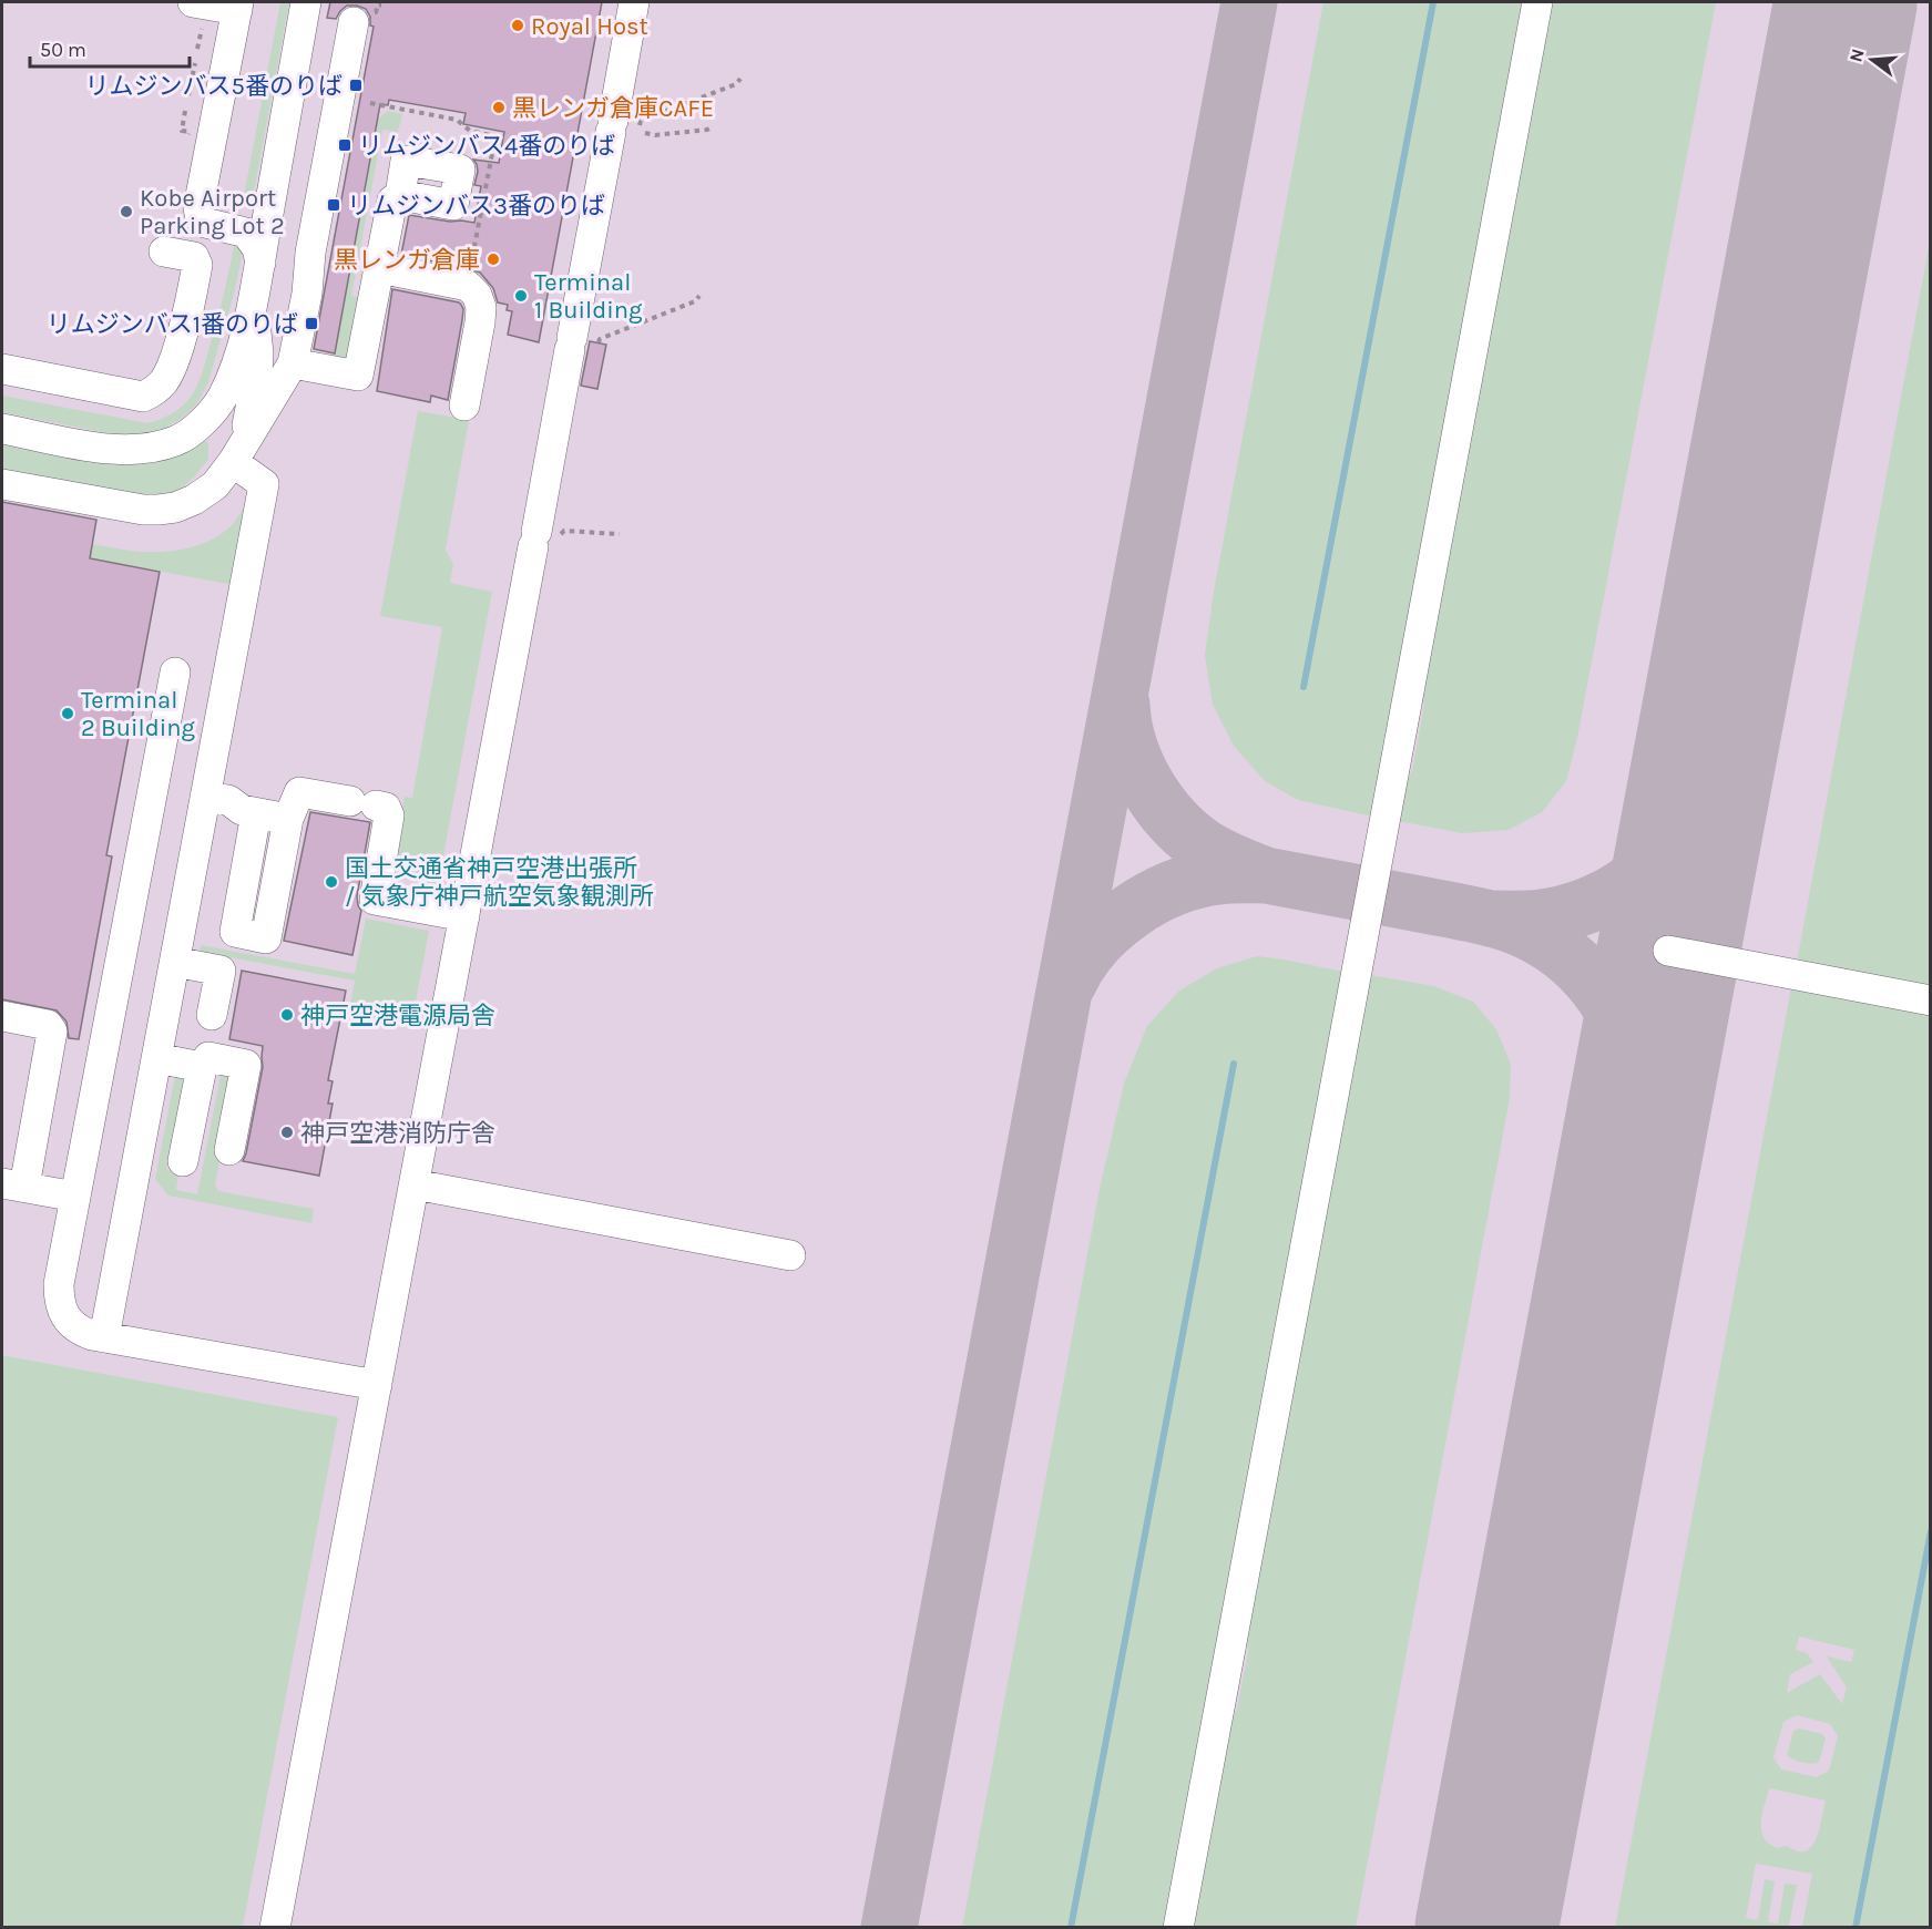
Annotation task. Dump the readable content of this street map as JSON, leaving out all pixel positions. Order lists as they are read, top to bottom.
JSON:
{
  "places": {
    "other": [
      "Royal Host",
      "黒レンガ倉庫CAFE",
      "Kobe Airport Parking Lot 2",
      "黒レンガ倉庫",
      "Terminal 1 Building",
      "Terminal 2 Building",
      "国土交通省神戸空港出張所 / 気象庁神戸航空気象観測所",
      "神戸空港電源局舎",
      "神戸空港消防庁舎"
    ],
    "transit": [
      "リムジンバス5番のりば",
      "リムジンバス4番のりば",
      "リムジンバス3番のりば",
      "リムジンバス1番のりば"
    ]
  },
  "scale_bar": "50 m",
  "north": "left"
}
